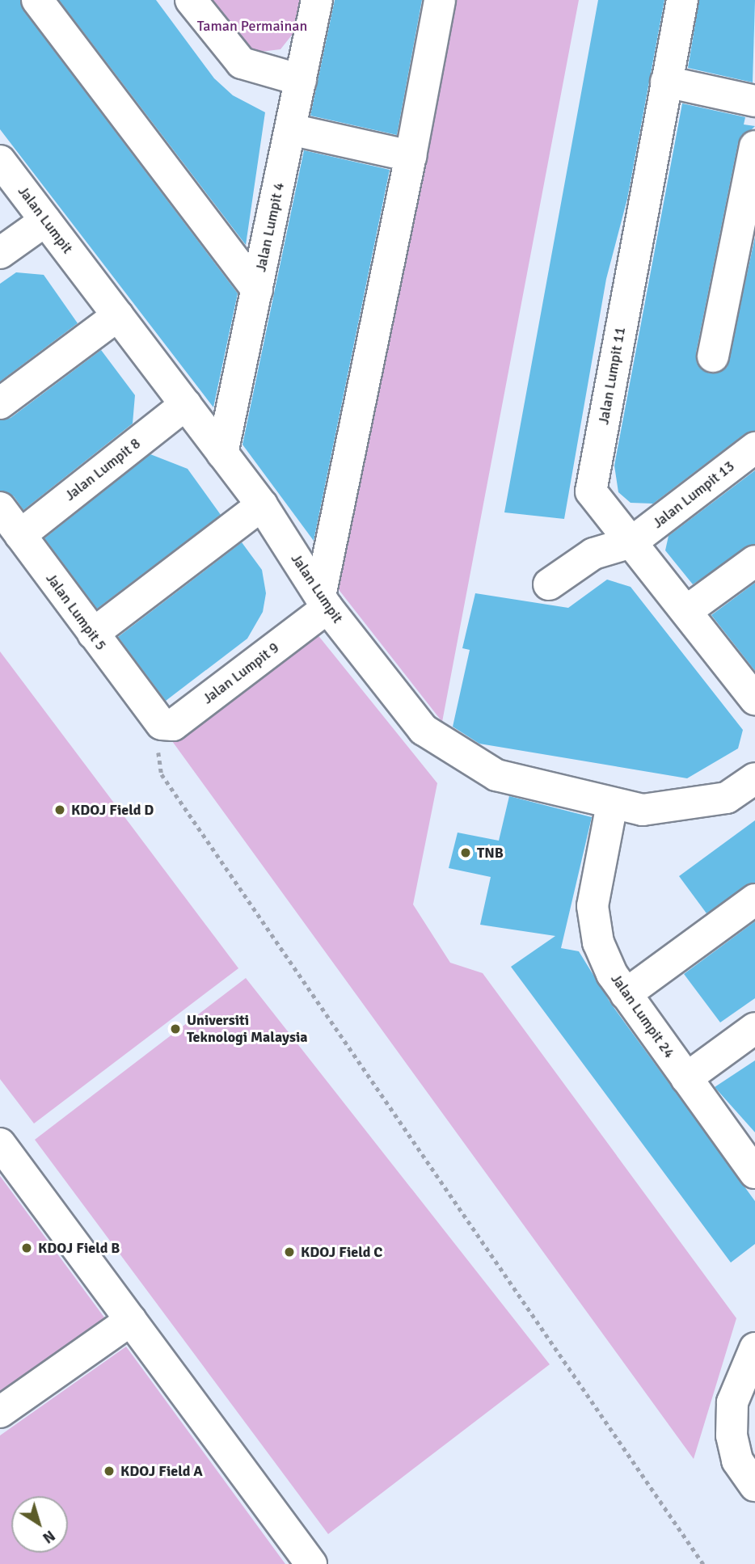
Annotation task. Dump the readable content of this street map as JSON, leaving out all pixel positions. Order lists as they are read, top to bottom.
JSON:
{
  "streets": {
    "street": [
      "Jalan Lumpit",
      "Jalan Lumpit 4",
      "Jalan Lumpit 11",
      "Jalan Lumpit 8",
      "Jalan Lumpit 13",
      "Jalan Lumpit 5",
      "Jalan Lumpit 9",
      "Jalan Lumpit 24"
    ]
  },
  "crossings": [
    ["Jalan Lumpit", "Jalan Lumpit 4"],
    ["Jalan Lumpit", "Jalan Lumpit 8"],
    ["Jalan Lumpit", "Jalan Lumpit 9"],
    ["Jalan Lumpit", "Jalan Lumpit 24"],
    ["Jalan Lumpit 11", "Jalan Lumpit 13"],
    ["Jalan Lumpit 8", "Jalan Lumpit 5"],
    ["Jalan Lumpit 5", "Jalan Lumpit 9"]
  ],
  "parks": ["Taman Permainan"],
  "places": [
    "KDOJ Field D",
    "TNB",
    "Universiti Teknologi Malaysia",
    "KDOJ Field B",
    "KDOJ Field C",
    "KDOJ Field A"
  ],
  "north": "bottom right"
}
